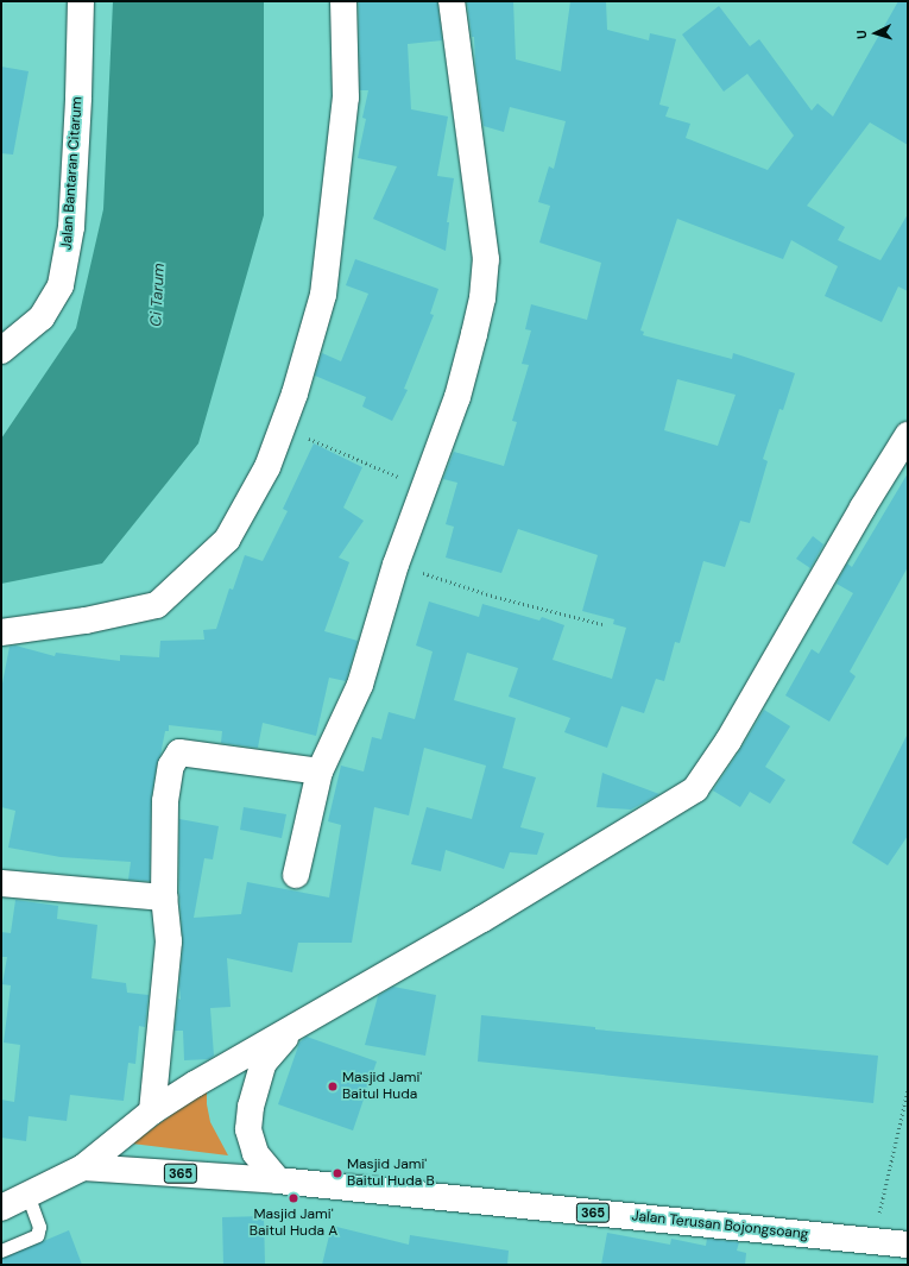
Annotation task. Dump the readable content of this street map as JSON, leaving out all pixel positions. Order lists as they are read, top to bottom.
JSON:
{
  "streets": {
    "street": ["Jalan Bantaran Citarum", "365", "Jalan Terusan Bojongsoang"]
  },
  "water": ["Ci Tarum"],
  "places": ["Masjid Jami' Baitul Huda", "Masjid Jami' Baitul Huda B", "Masjid Jami' Baitul Huda A"],
  "north": "left"
}
